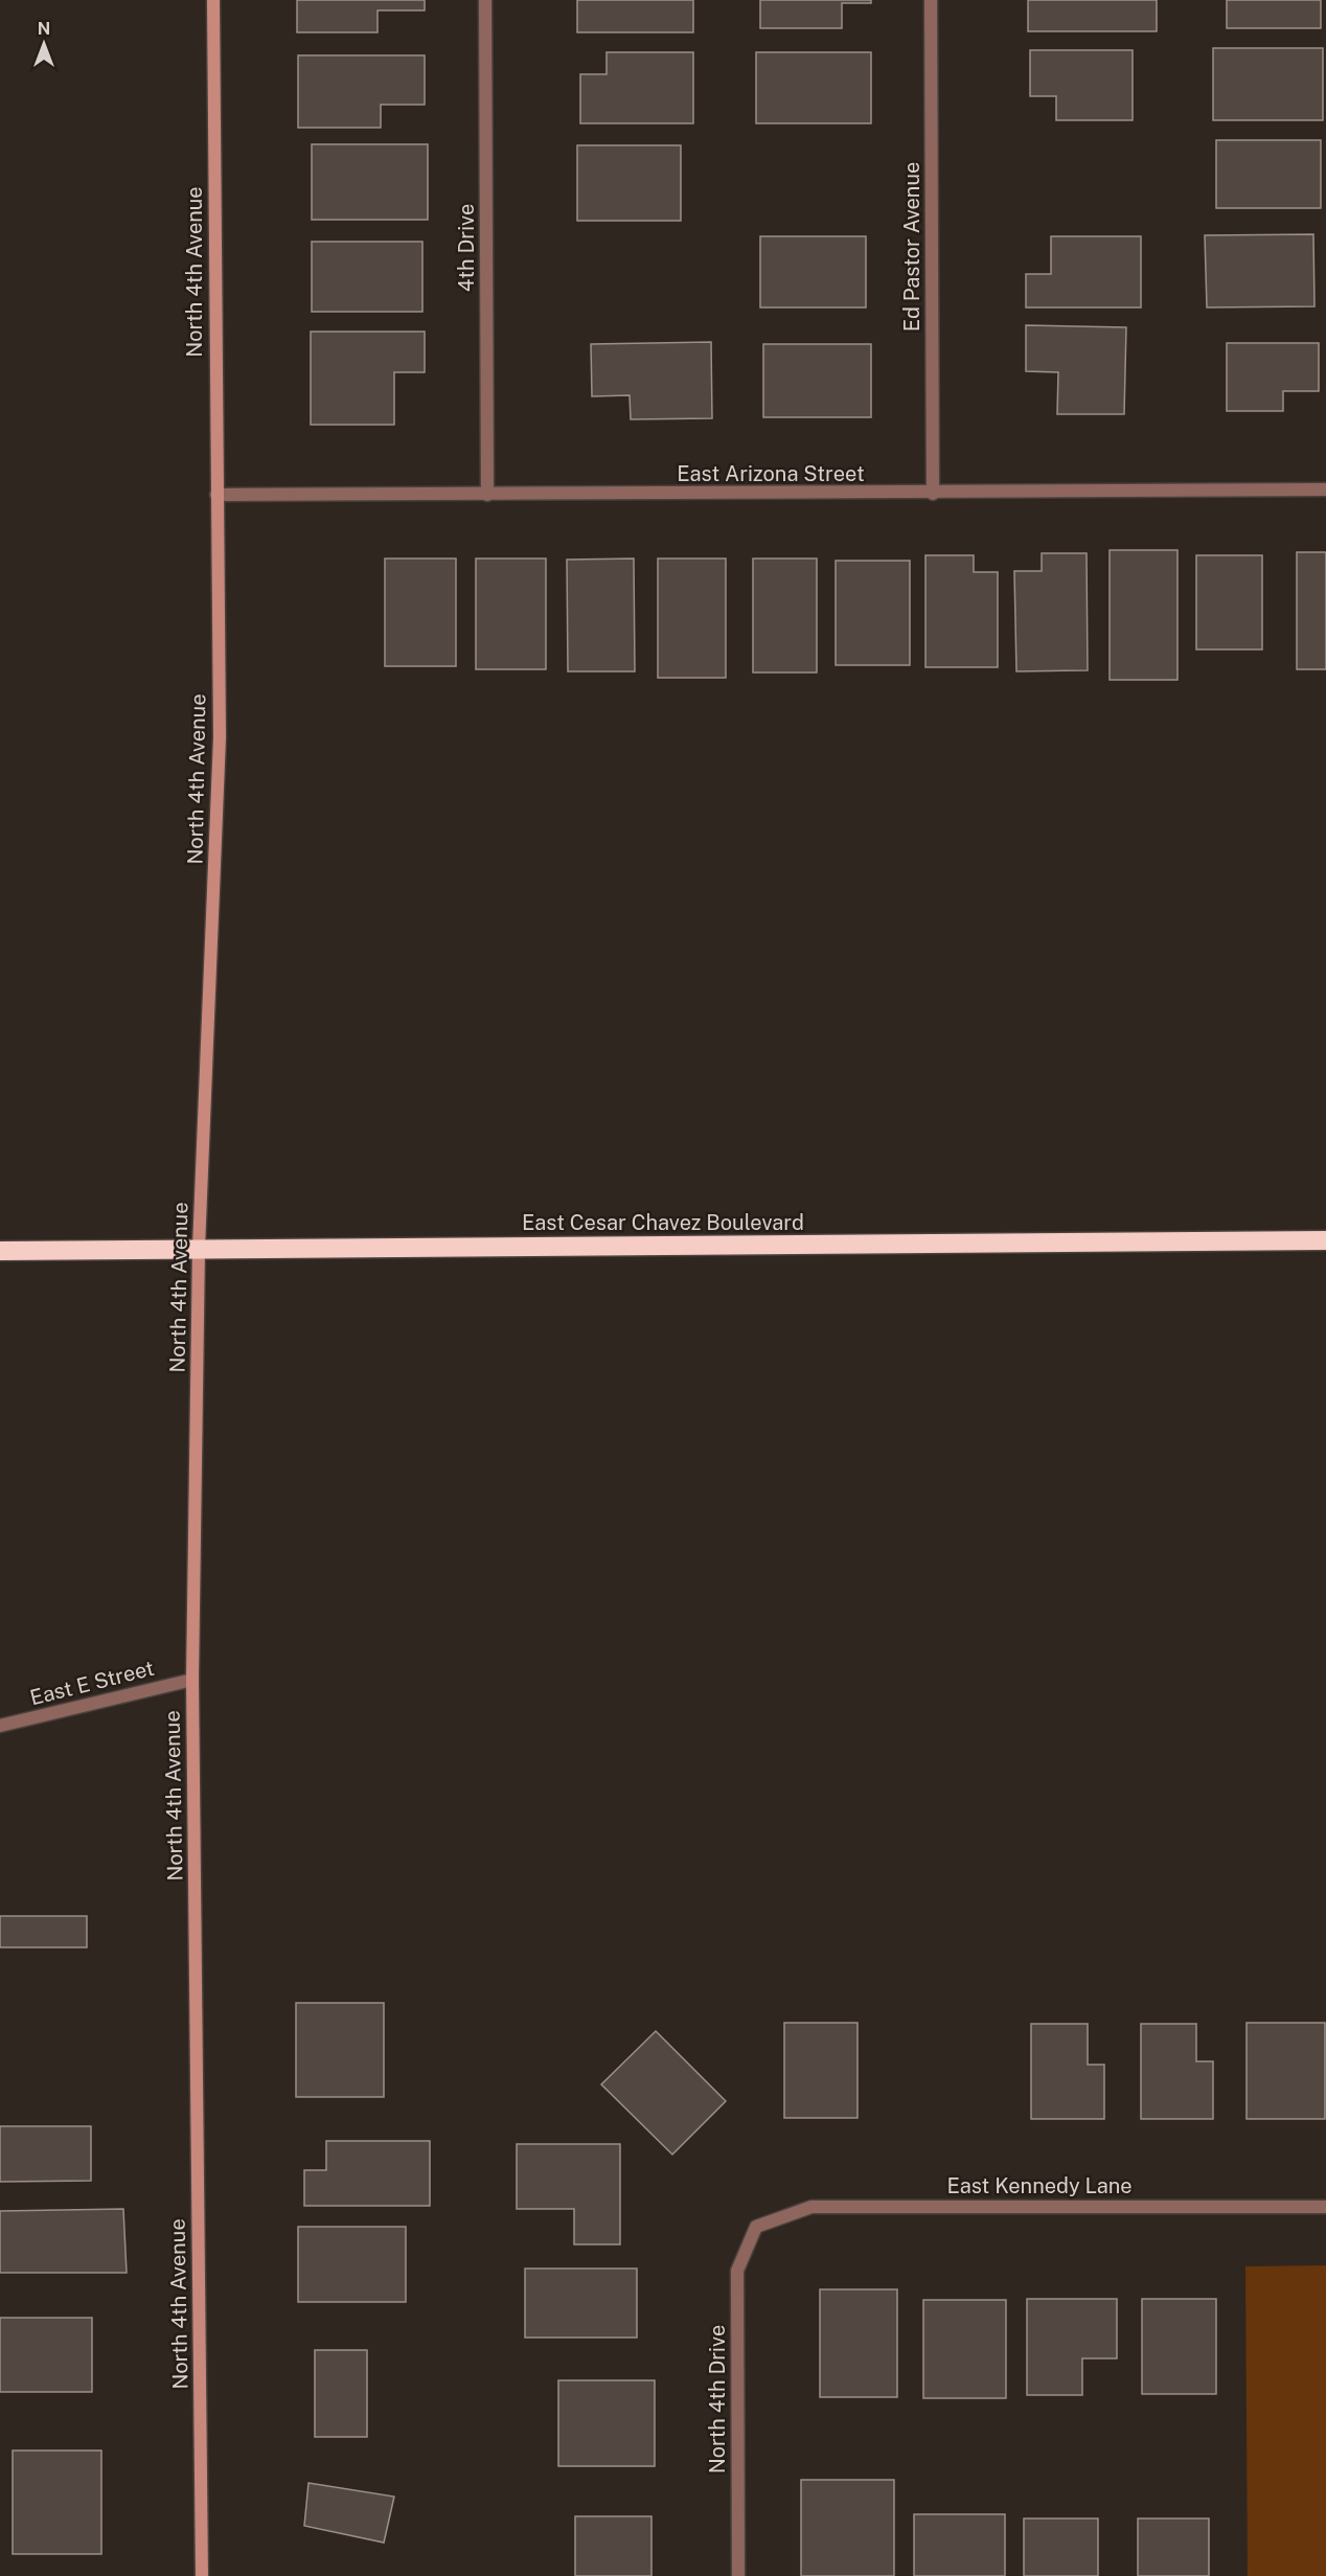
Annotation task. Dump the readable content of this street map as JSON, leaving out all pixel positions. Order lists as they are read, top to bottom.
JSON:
{
  "streets": {
    "highway": ["East Cesar Chavez Boulevard"],
    "street": [
      "Ed Pastor Avenue",
      "4th Drive",
      "North 4th Avenue",
      "East Arizona Street",
      "East E Street",
      "East Kennedy Lane",
      "North 4th Drive"
    ]
  },
  "crossings": [
    ["Ed Pastor Avenue", "East Arizona Street"],
    ["4th Drive", "East Arizona Street"],
    ["North 4th Avenue", "East Arizona Street"],
    ["North 4th Avenue", "East Cesar Chavez Boulevard"],
    ["North 4th Avenue", "East E Street"],
    ["East Kennedy Lane", "North 4th Drive"]
  ],
  "north": "top"
}
